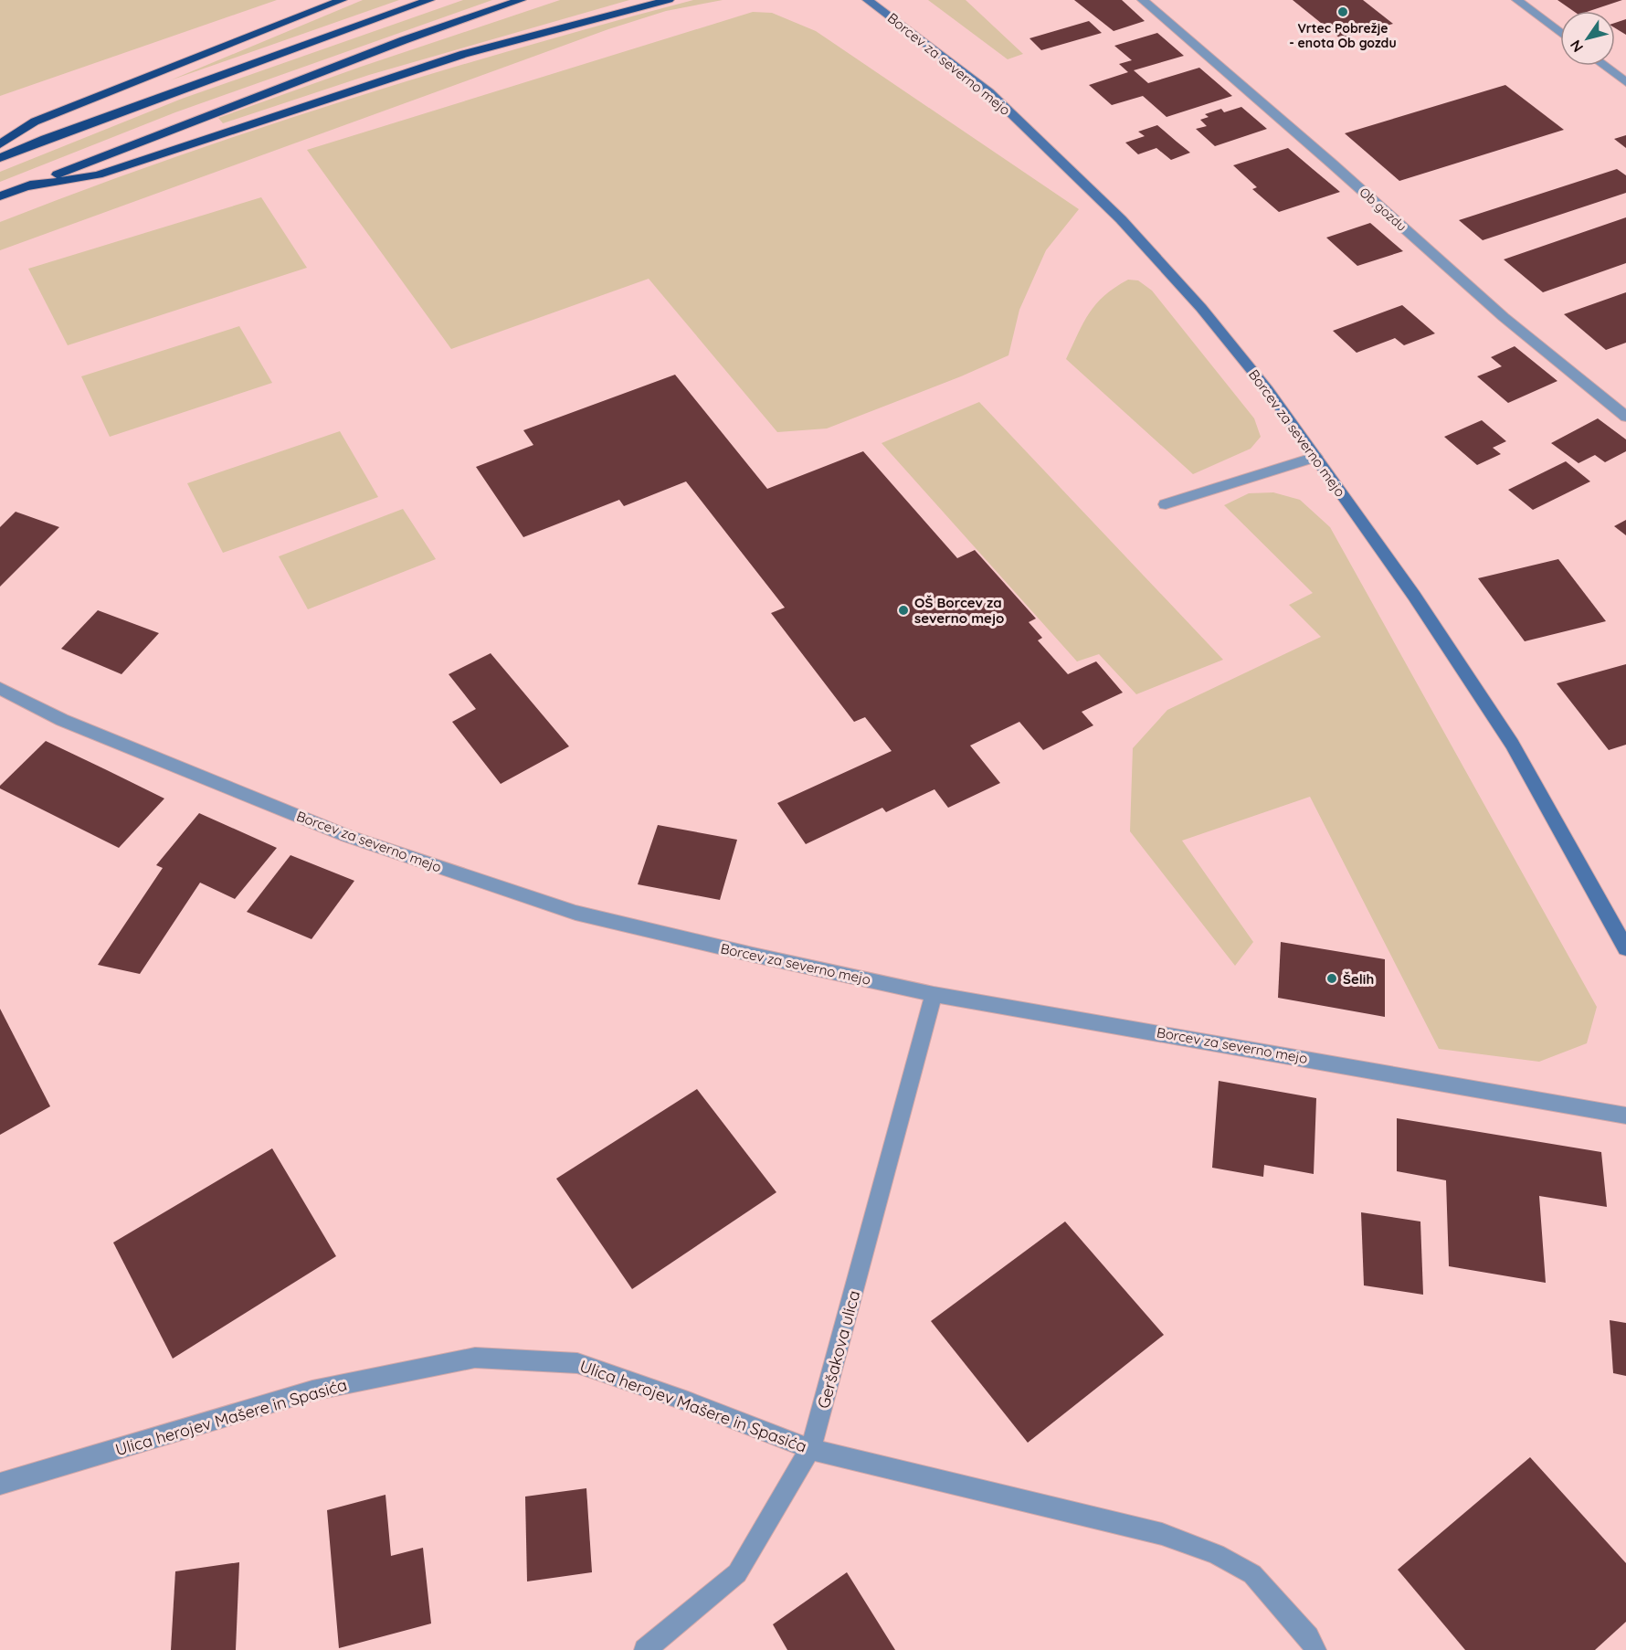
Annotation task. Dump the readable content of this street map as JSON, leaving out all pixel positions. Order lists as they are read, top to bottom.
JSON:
{
  "streets": {
    "street": [
      "Borcev za severno mejo",
      "Ob gozdu",
      "Geršakova ulica",
      "Ulica herojev Mašere in Spasića"
    ]
  },
  "crossings": [
    ["Borcev za severno mejo", "Geršakova ulica"],
    ["Geršakova ulica", "Ulica herojev Mašere in Spasića"]
  ],
  "places": ["Vrtec Pobrežje - enota Ob gozdu", "OŠ Borcev za severno mejo", "Šelih"],
  "north": "bottom left"
}
